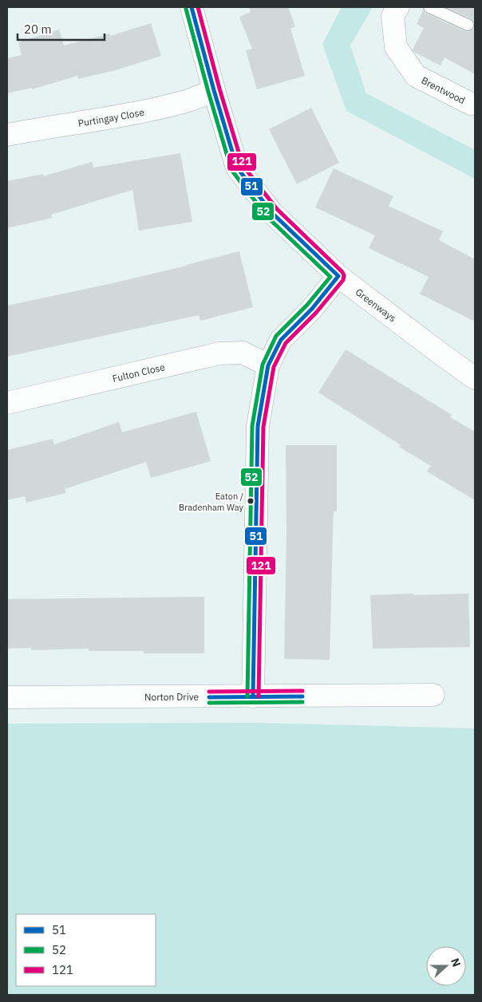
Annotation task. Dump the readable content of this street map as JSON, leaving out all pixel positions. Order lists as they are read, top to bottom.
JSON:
{
  "streets": {
    "street": [
      "Brentwood",
      "Purtingay Close",
      "Greenways",
      "Fulton Close",
      "Norton Drive"
    ]
  },
  "crossings": [
    ["Purtingay Close", "Greenways"]
  ],
  "places": ["Eaton / Bradenham Way"],
  "lines": ["transit line 51", "transit line 121", "transit line 52"],
  "legend": ["51", "52", "121"],
  "scale_bar": "20 m",
  "north": "right"
}
